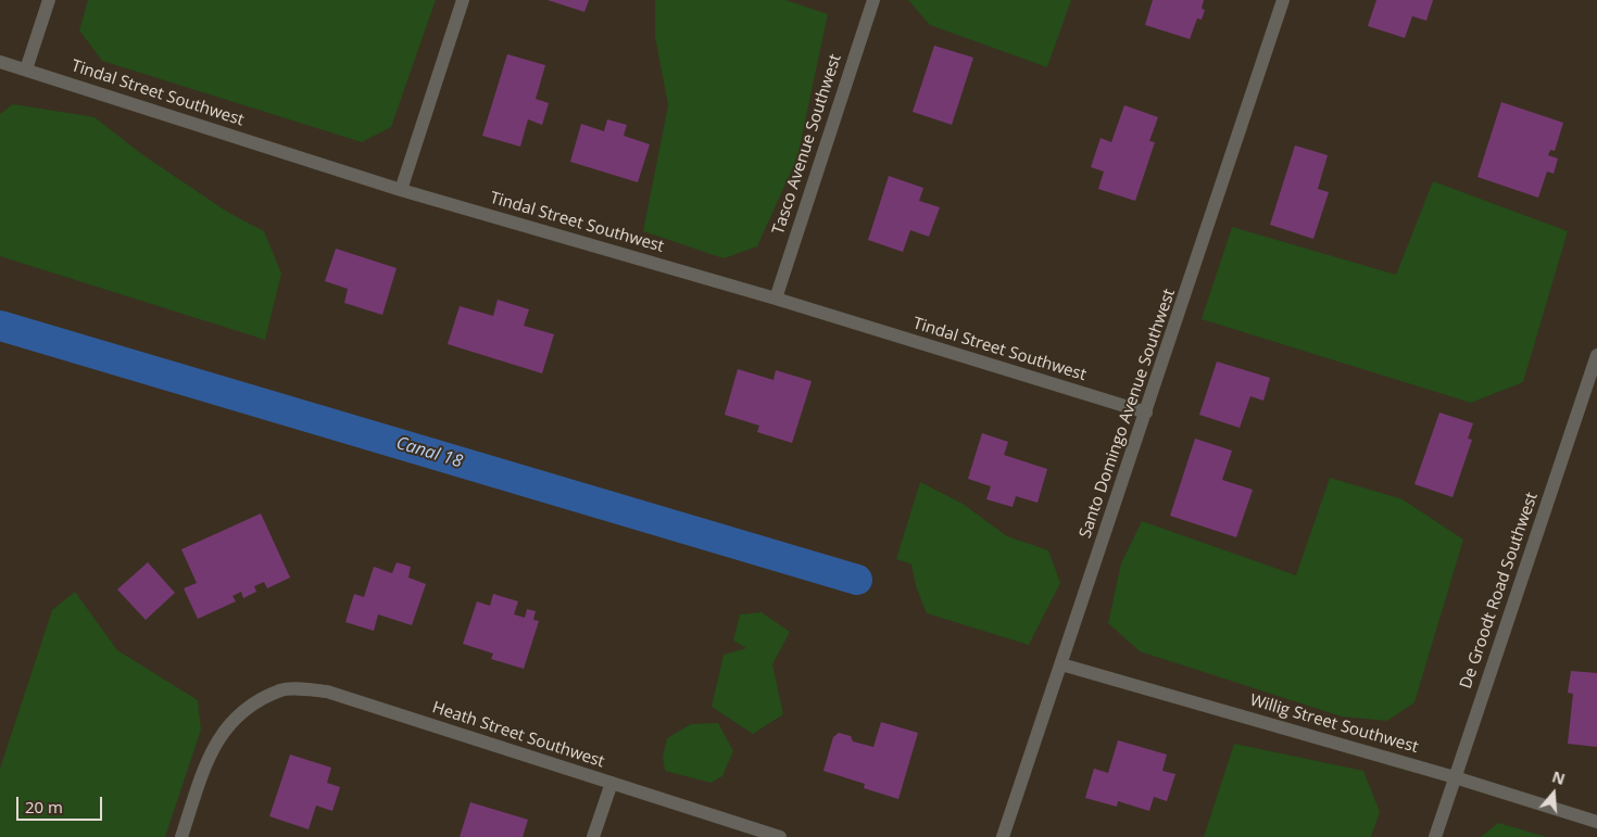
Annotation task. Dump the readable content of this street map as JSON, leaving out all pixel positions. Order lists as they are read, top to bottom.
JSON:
{
  "streets": {
    "street": [
      "Tindal Street Southwest",
      "Tasco Avenue Southwest",
      "Santo Domingo Avenue Southwest",
      "De Groodt Road Southwest",
      "Willig Street Southwest",
      "Heath Street Southwest"
    ]
  },
  "crossings": [
    ["Tindal Street Southwest", "Tasco Avenue Southwest"],
    ["Tindal Street Southwest", "Santo Domingo Avenue Southwest"],
    ["Santo Domingo Avenue Southwest", "Willig Street Southwest"],
    ["De Groodt Road Southwest", "Willig Street Southwest"]
  ],
  "water": ["Canal 18"],
  "scale_bar": "20 m",
  "north": "top"
}
